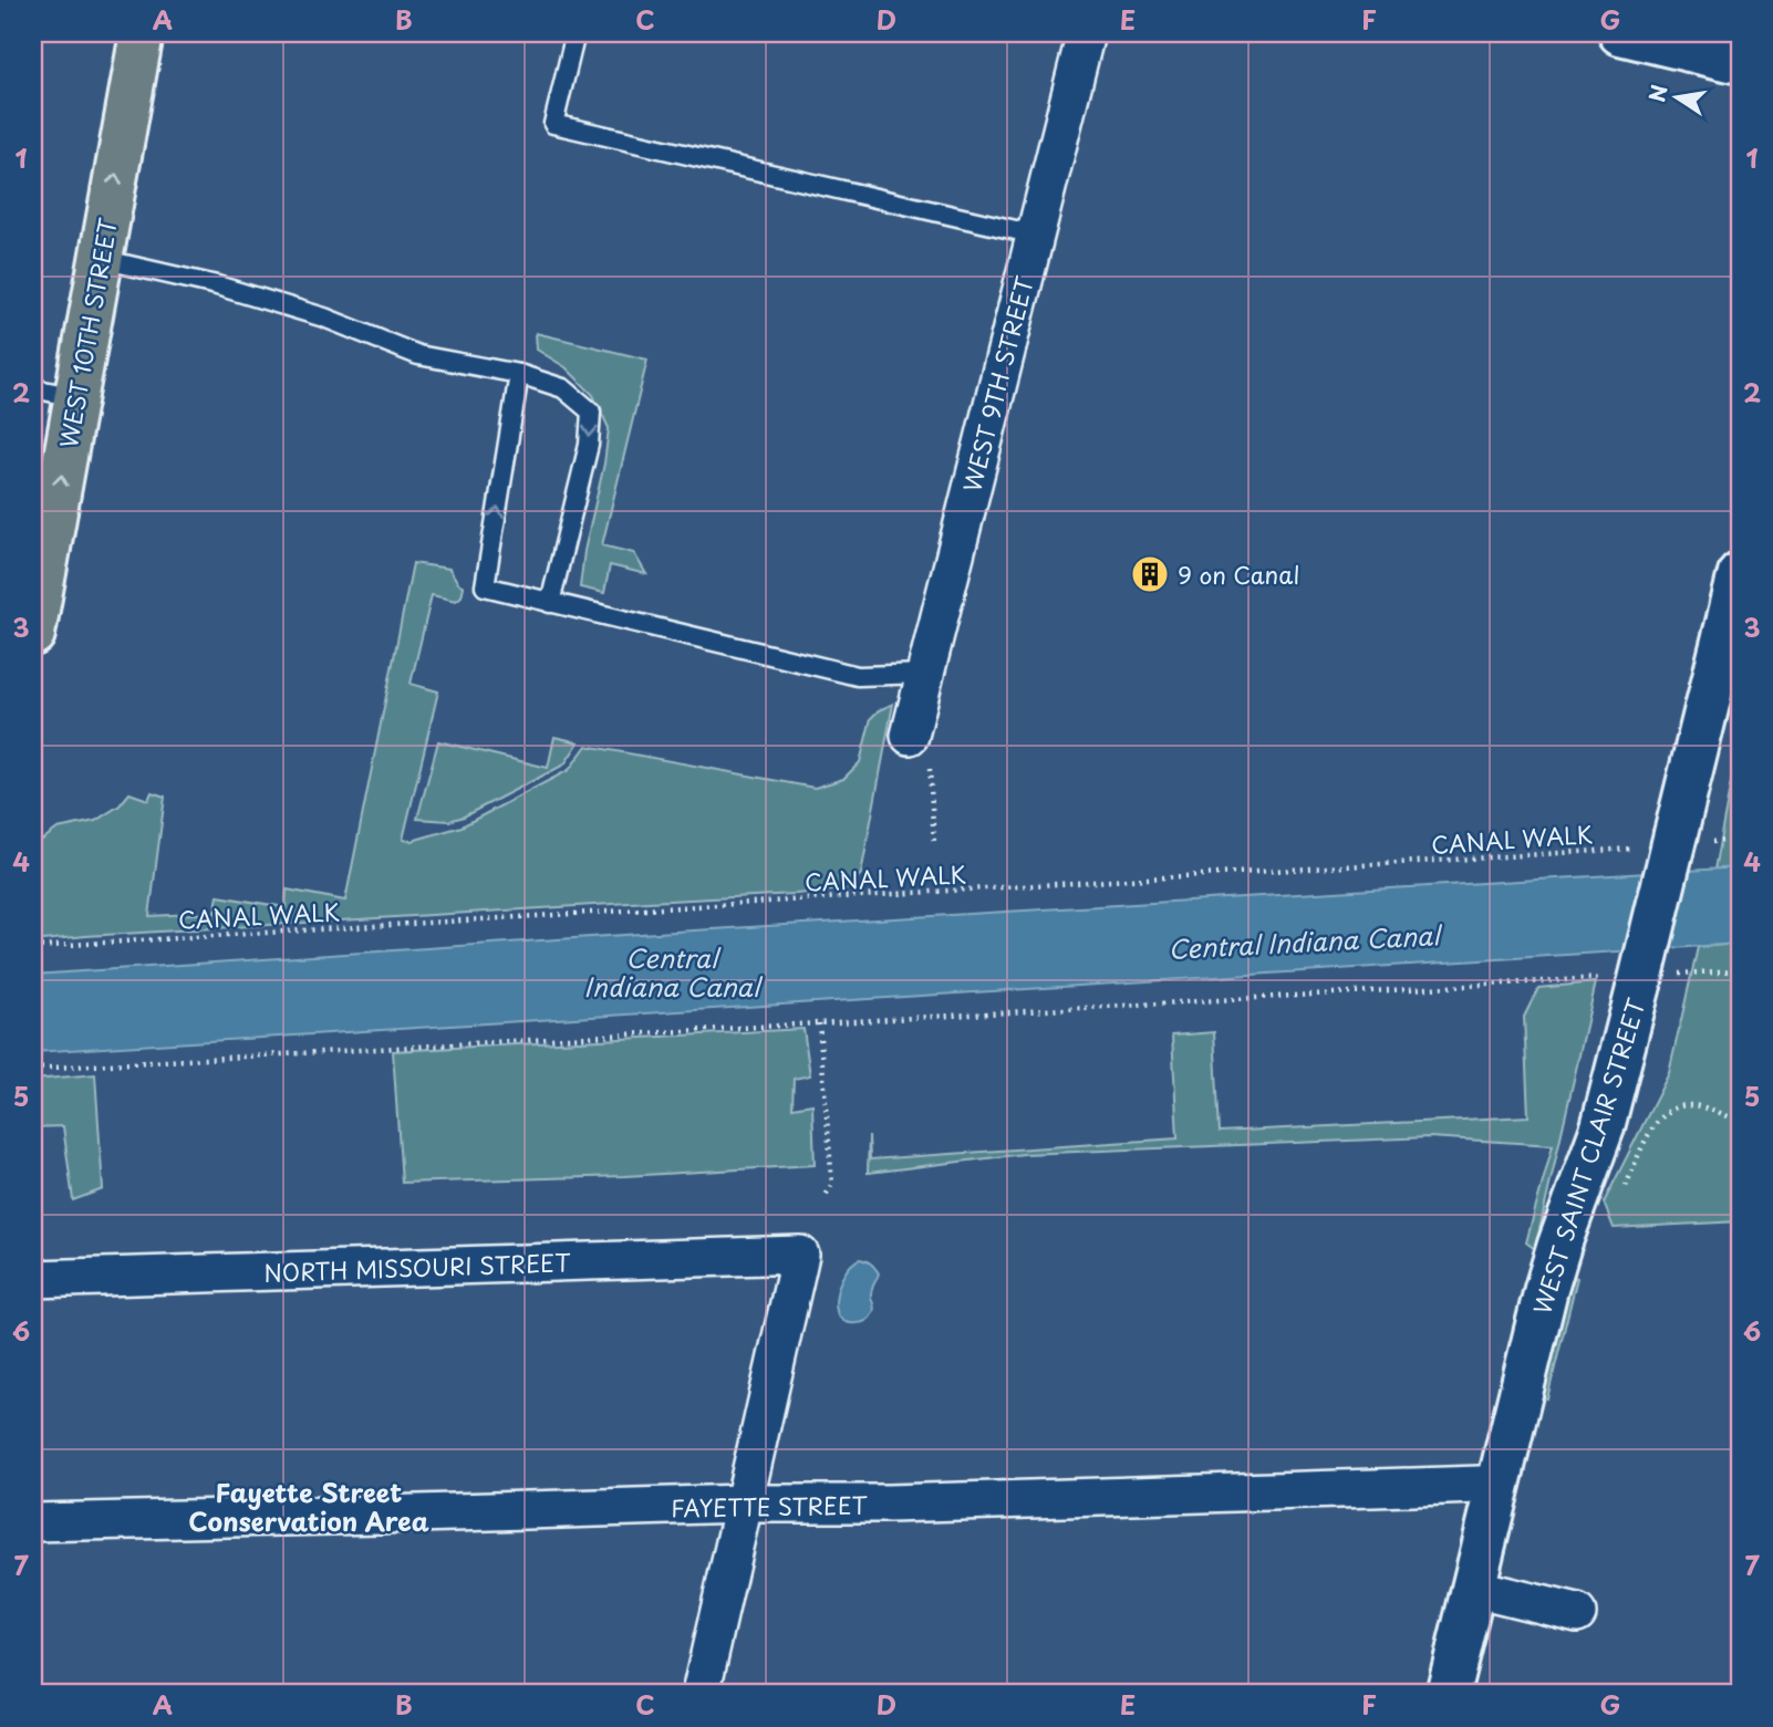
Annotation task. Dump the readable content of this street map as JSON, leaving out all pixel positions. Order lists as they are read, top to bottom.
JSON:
{
  "streets": {
    "main road": ["WEST 10TH STREET"],
    "street": [
      "WEST 9TH STREET",
      "WEST SAINT CLAIR STREET",
      "NORTH MISSOURI STREET",
      "FAYETTE STREET"
    ],
    "path": ["CANAL WALK"]
  },
  "crossings": [
    ["CANAL WALK", "WEST SAINT CLAIR STREET"],
    ["WEST SAINT CLAIR STREET", "FAYETTE STREET"],
    ["NORTH MISSOURI STREET", "FAYETTE STREET"]
  ],
  "one_way": ["WEST 10TH STREET"],
  "districts": ["Fayette Street Conservation Area"],
  "water": ["Central Indiana Canal"],
  "places": {
    "building": ["9 on Canal"]
  },
  "north": "left",
  "grid": {
    "columns": [
      "A",
      "B",
      "C",
      "D",
      "E",
      "F",
      "G"
    ],
    "rows": [
      "1",
      "2",
      "3",
      "4",
      "5",
      "6",
      "7"
    ]
  }
}
